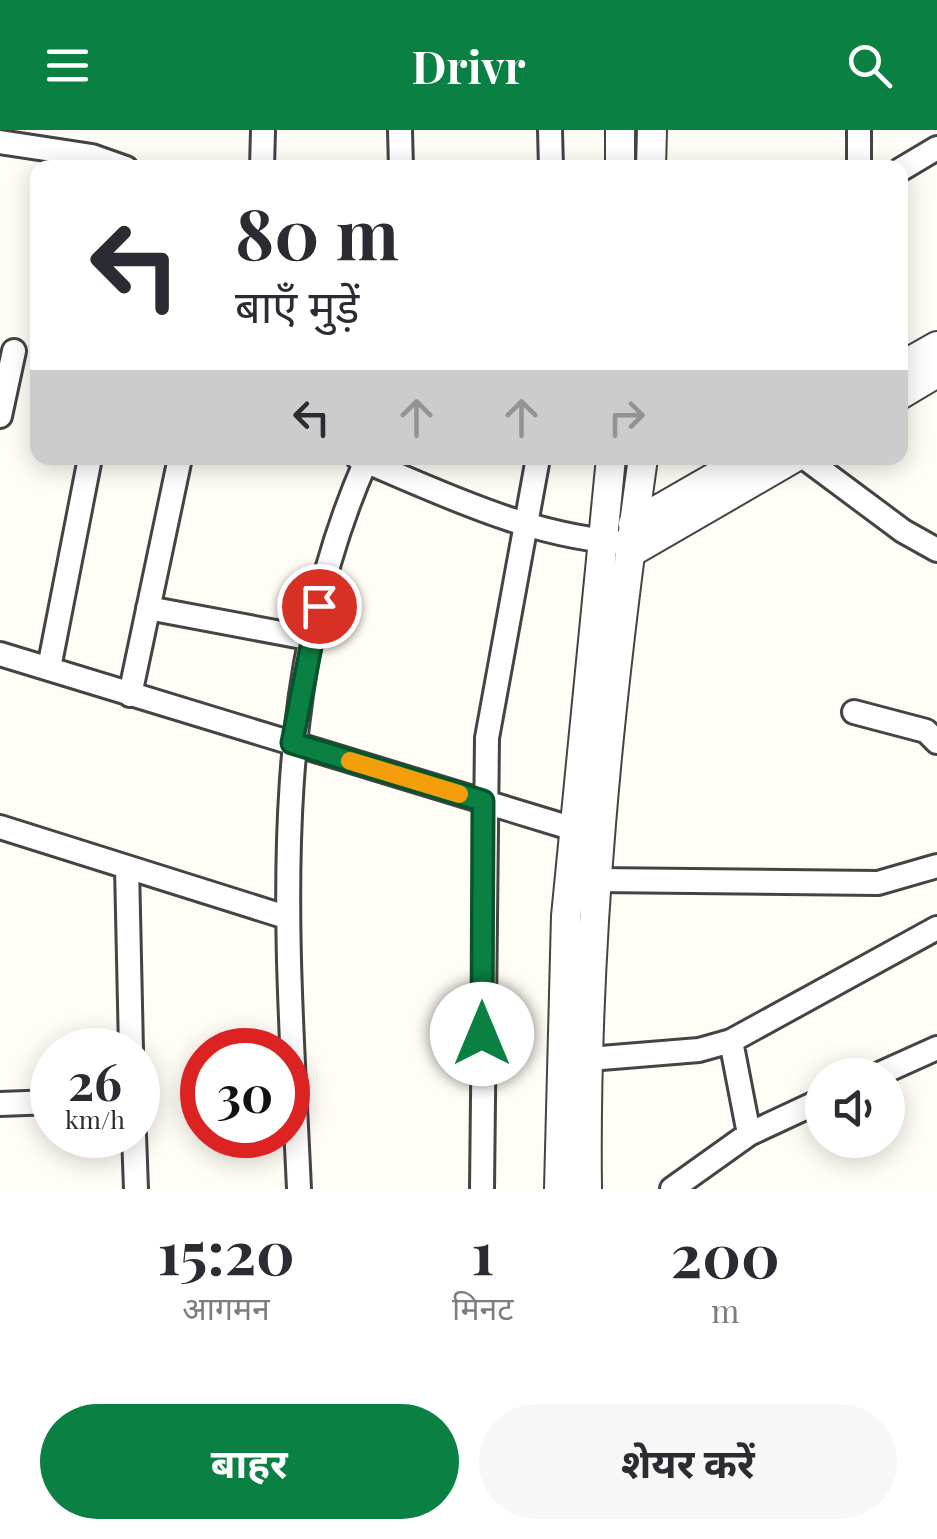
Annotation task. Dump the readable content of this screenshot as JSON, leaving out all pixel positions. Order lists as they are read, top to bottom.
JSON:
{
  "page": {
    "header": "Drivr",
    "turn": ["80 m", "बाएँ मुड़ें"],
    "speed": "26 km/h",
    "limit": "30",
    "eta": [
      "15:20",
      "आगमन",
      "1",
      "मिनट",
      "200",
      "m"
    ],
    "buttons": ["बाहर", "शेयर करें"]
  }
}
